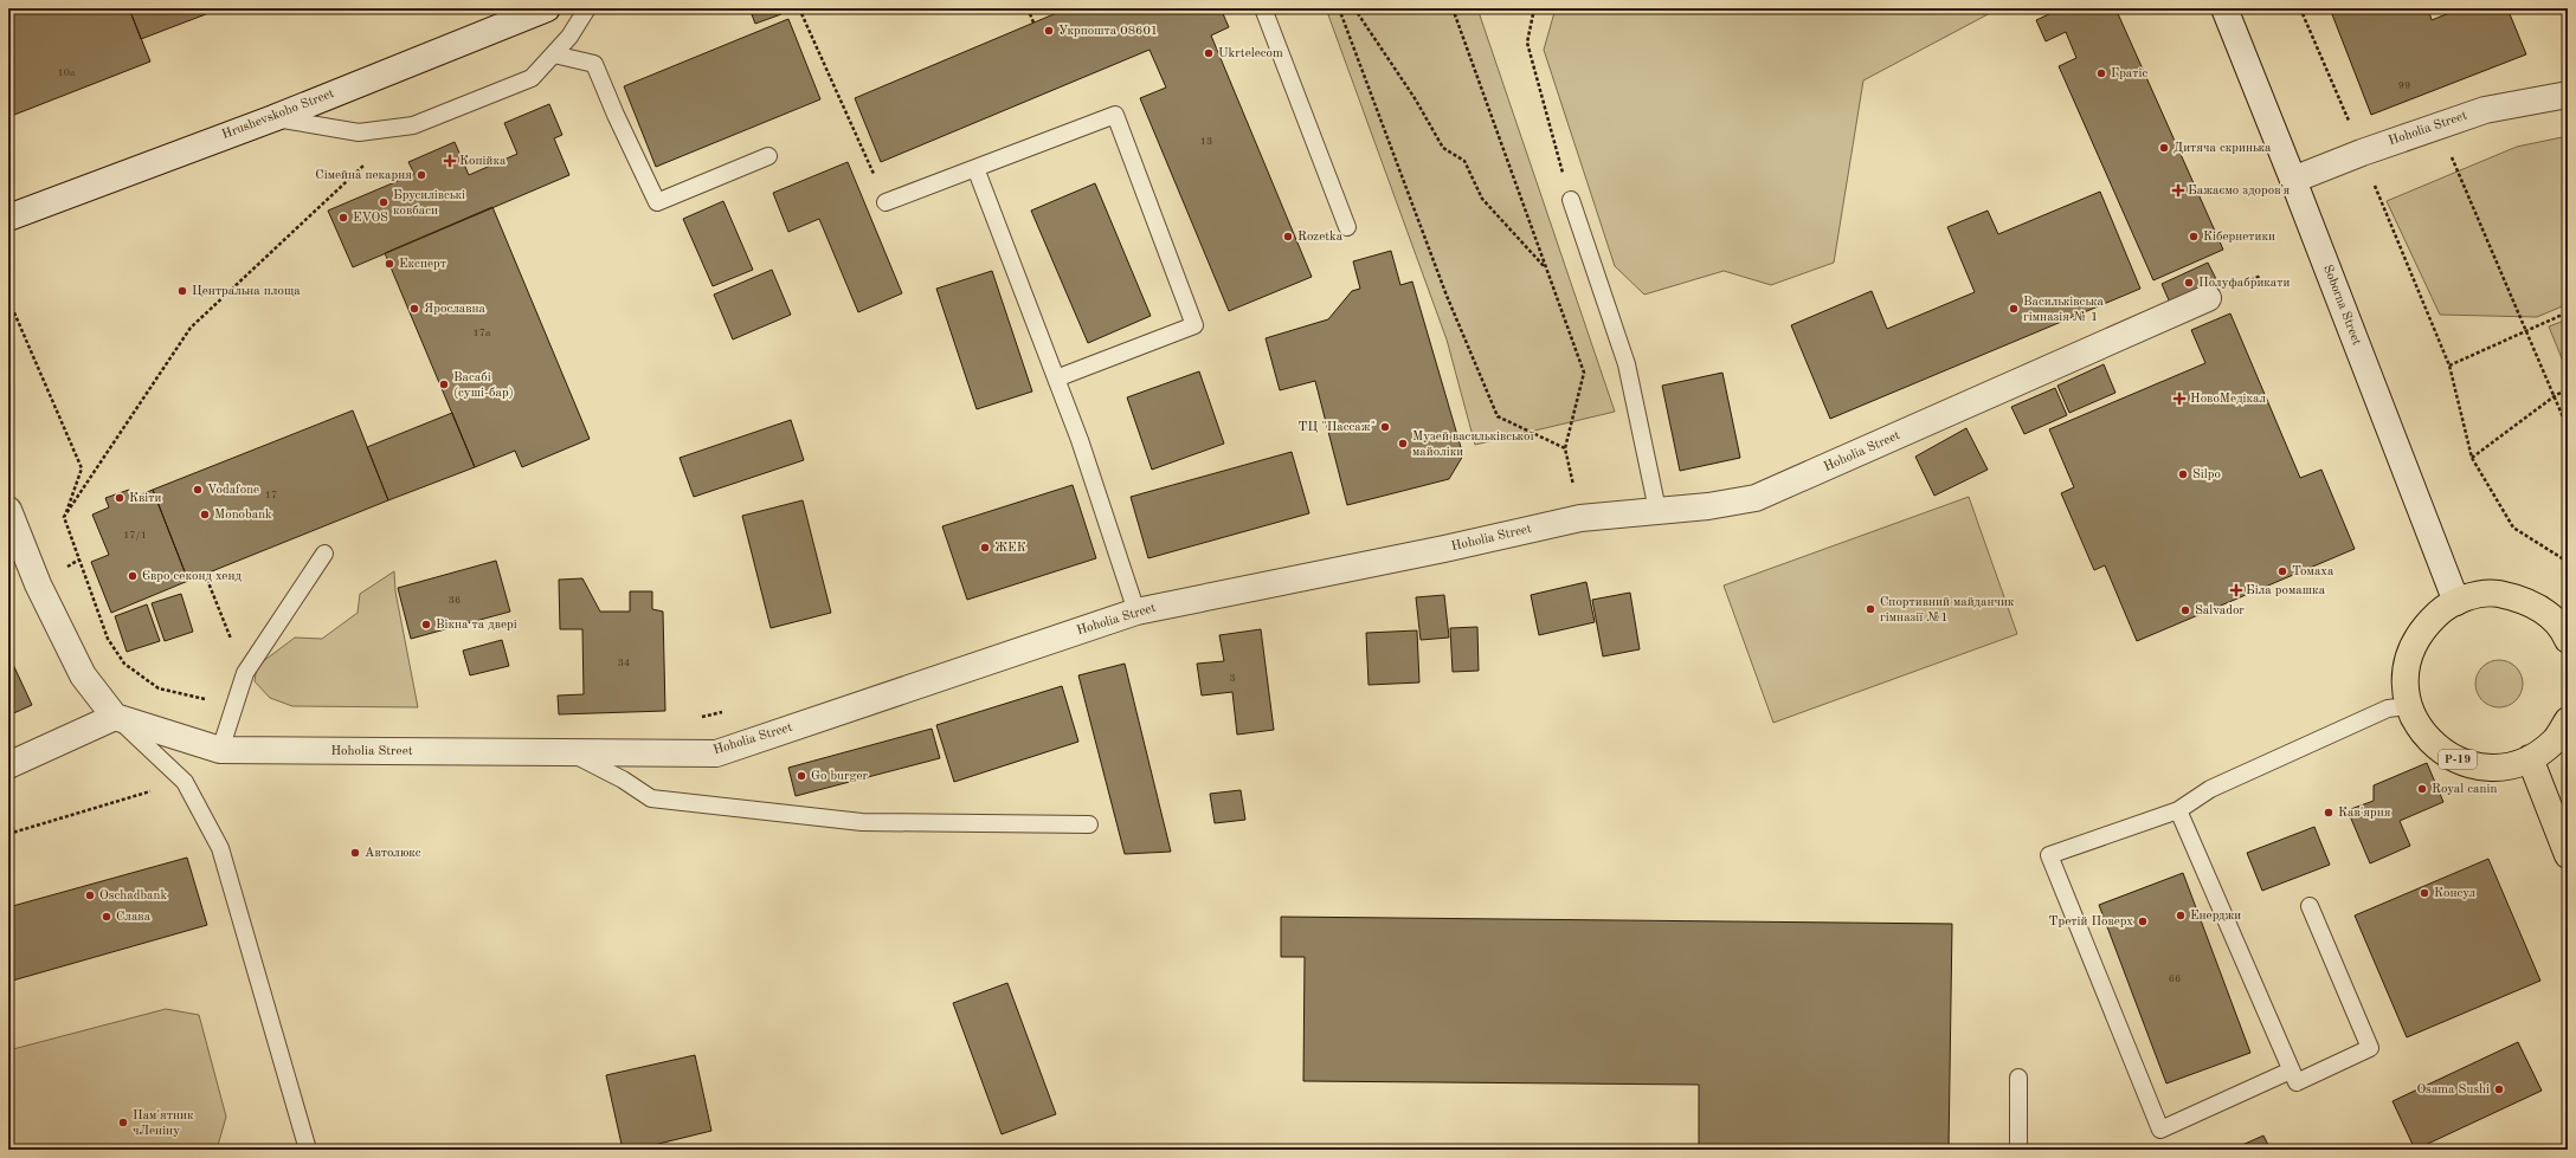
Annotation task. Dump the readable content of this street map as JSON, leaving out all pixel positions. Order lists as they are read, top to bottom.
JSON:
{
  "streets": {
    "main road": ["Р-19"],
    "street": ["Hrushevskoho Street", "Hoholia Street", "Soborna Street"]
  },
  "crossings": [
    ["Hoholia Street", "Soborna Street"],
    ["Soborna Street", "Р-19"]
  ],
  "places": {
    "other": [
      "Укрпошта 08601",
      "Ukrtelecom",
      "Гратіс",
      "Дитяча скринька",
      "Сімейна пекарня",
      "Брусилівські ковбаси",
      "EVOS",
      "Rozetka",
      "Кібернетики",
      "Експерт",
      "Полуфабрикати",
      "Центральна площа",
      "Ярославна",
      "Васильківська гімназія № 1",
      "Васабі (суші-бар)",
      "ТЦ \"Пассаж\"",
      "Музей васильківської майоліки",
      "Silpo",
      "Vodafone",
      "Квіти",
      "Monobank",
      "ЖЕК",
      "Томаха",
      "Євро секонд хенд",
      "Спортивний майданчик гімназії №1",
      "Salvador",
      "Вікна та двері",
      "Go burger",
      "Royal canin",
      "Кав'ярня",
      "Автолюкс",
      "Консул",
      "Oschadbank",
      "Енерджи",
      "Слава",
      "Третій Поверх",
      "Osama Sushi",
      "Пам'ятник чЛеніну"
    ],
    "health": [
      "Копійка",
      "Бажаємо здоровʼя",
      "НовоМедікал",
      "Біла ромашка"
    ]
  },
  "house_numbers": [
    "10а",
    "99",
    "13",
    "17а",
    "17",
    "17/1",
    "36",
    "34",
    "3",
    "66"
  ]
}
